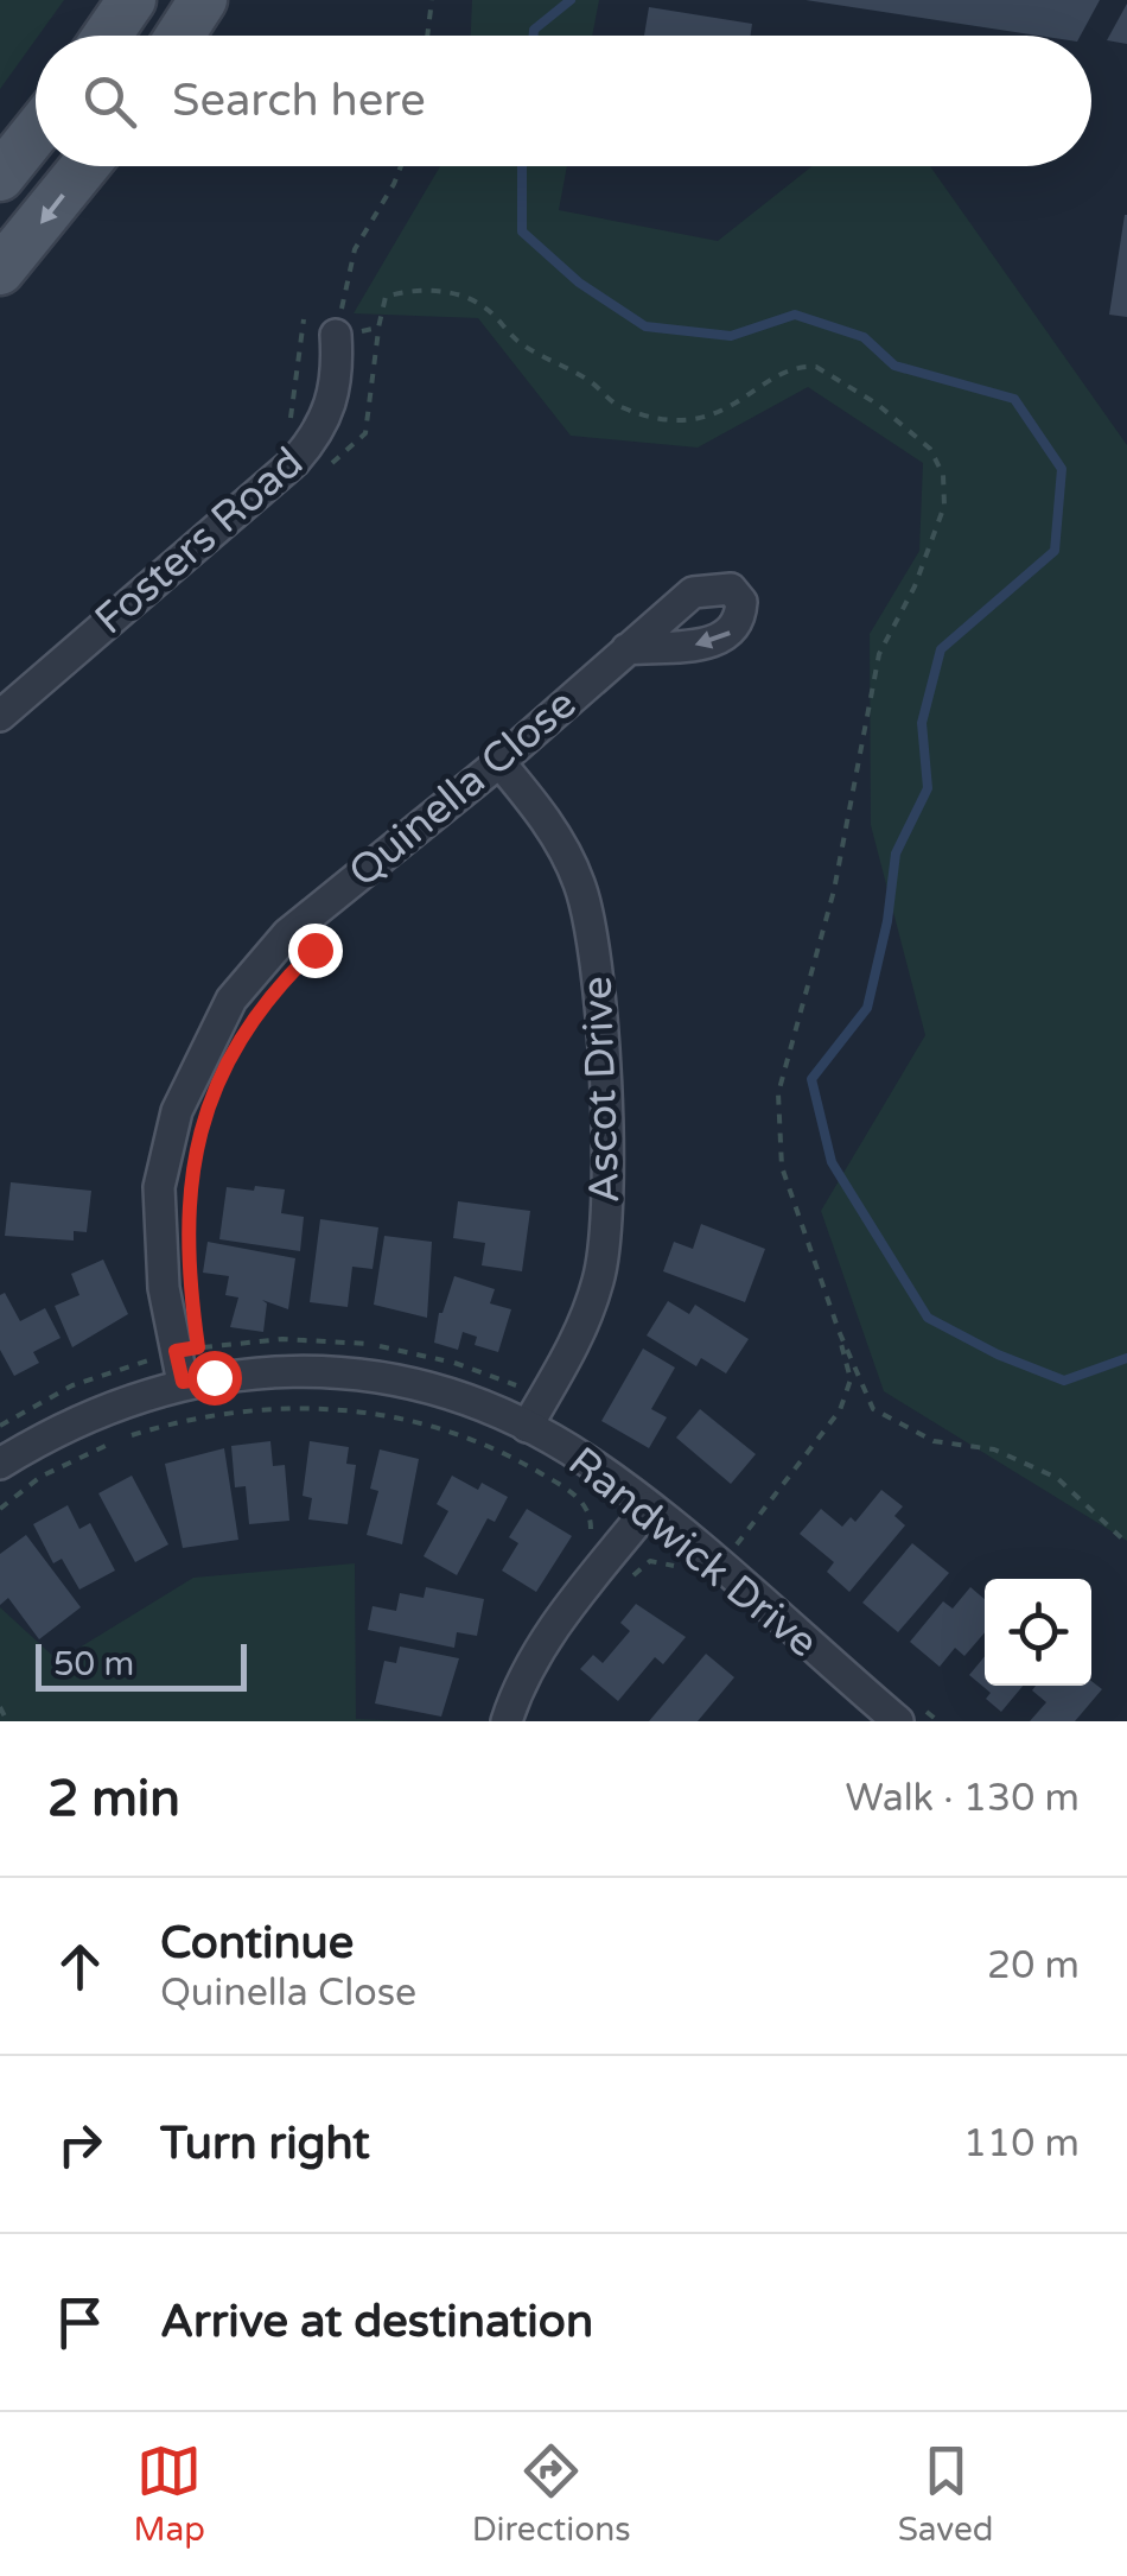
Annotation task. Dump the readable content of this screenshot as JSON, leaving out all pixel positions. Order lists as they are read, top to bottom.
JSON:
{
  "streets": {
    "street": [
      "Fosters Road",
      "Quinella Close",
      "Ascot Drive",
      "Randwick Drive"
    ]
  },
  "crossings": [
    ["Quinella Close", "Ascot Drive"],
    ["Quinella Close", "Randwick Drive"],
    ["Ascot Drive", "Randwick Drive"]
  ],
  "scale_bar": "50 m",
  "page": {
    "search": "Search here",
    "scale": "50 m",
    "heading": ["2 min", "Walk · 130 m"],
    "list": [
      ["Continue", "Quinella Close", "20 m"],
      ["Turn right", "110 m"],
      "Arrive at destination"
    ],
    "nav": ["Map", "Directions", "Saved"]
  }
}
